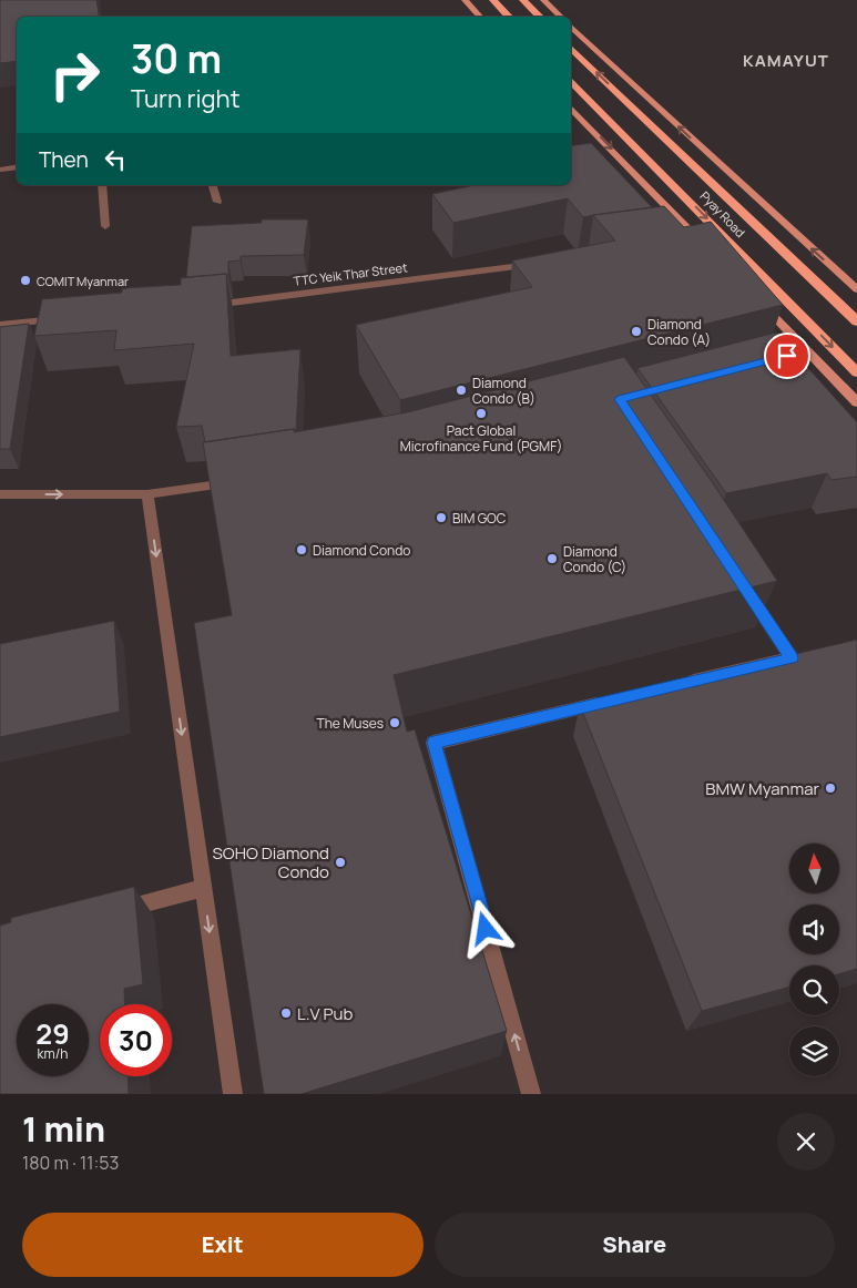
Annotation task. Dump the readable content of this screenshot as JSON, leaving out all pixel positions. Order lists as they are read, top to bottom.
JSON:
{
  "streets": {
    "highway": ["Pyay Road"],
    "street": ["TTC Yeik Thar Street"]
  },
  "districts": ["KAMAYUT"],
  "places": [
    "COMIT Myanmar",
    "Diamond Condo (A)",
    "Diamond Condo (B)",
    "Pact Global Microfinance Fund (PGMF)",
    "BIM GOC",
    "Diamond Condo",
    "Diamond Condo (C)",
    "The Muses",
    "BMW Myanmar",
    "SOHO Diamond Condo",
    "L.V Pub"
  ],
  "north": "top",
  "page": {
    "turn": ["30 m", "Turn right"],
    "then": "Then",
    "speed": "29 km/h",
    "limit": "30",
    "heading": ["1 min", "180 m · 11:53"],
    "buttons": ["Exit", "Share"]
  }
}
